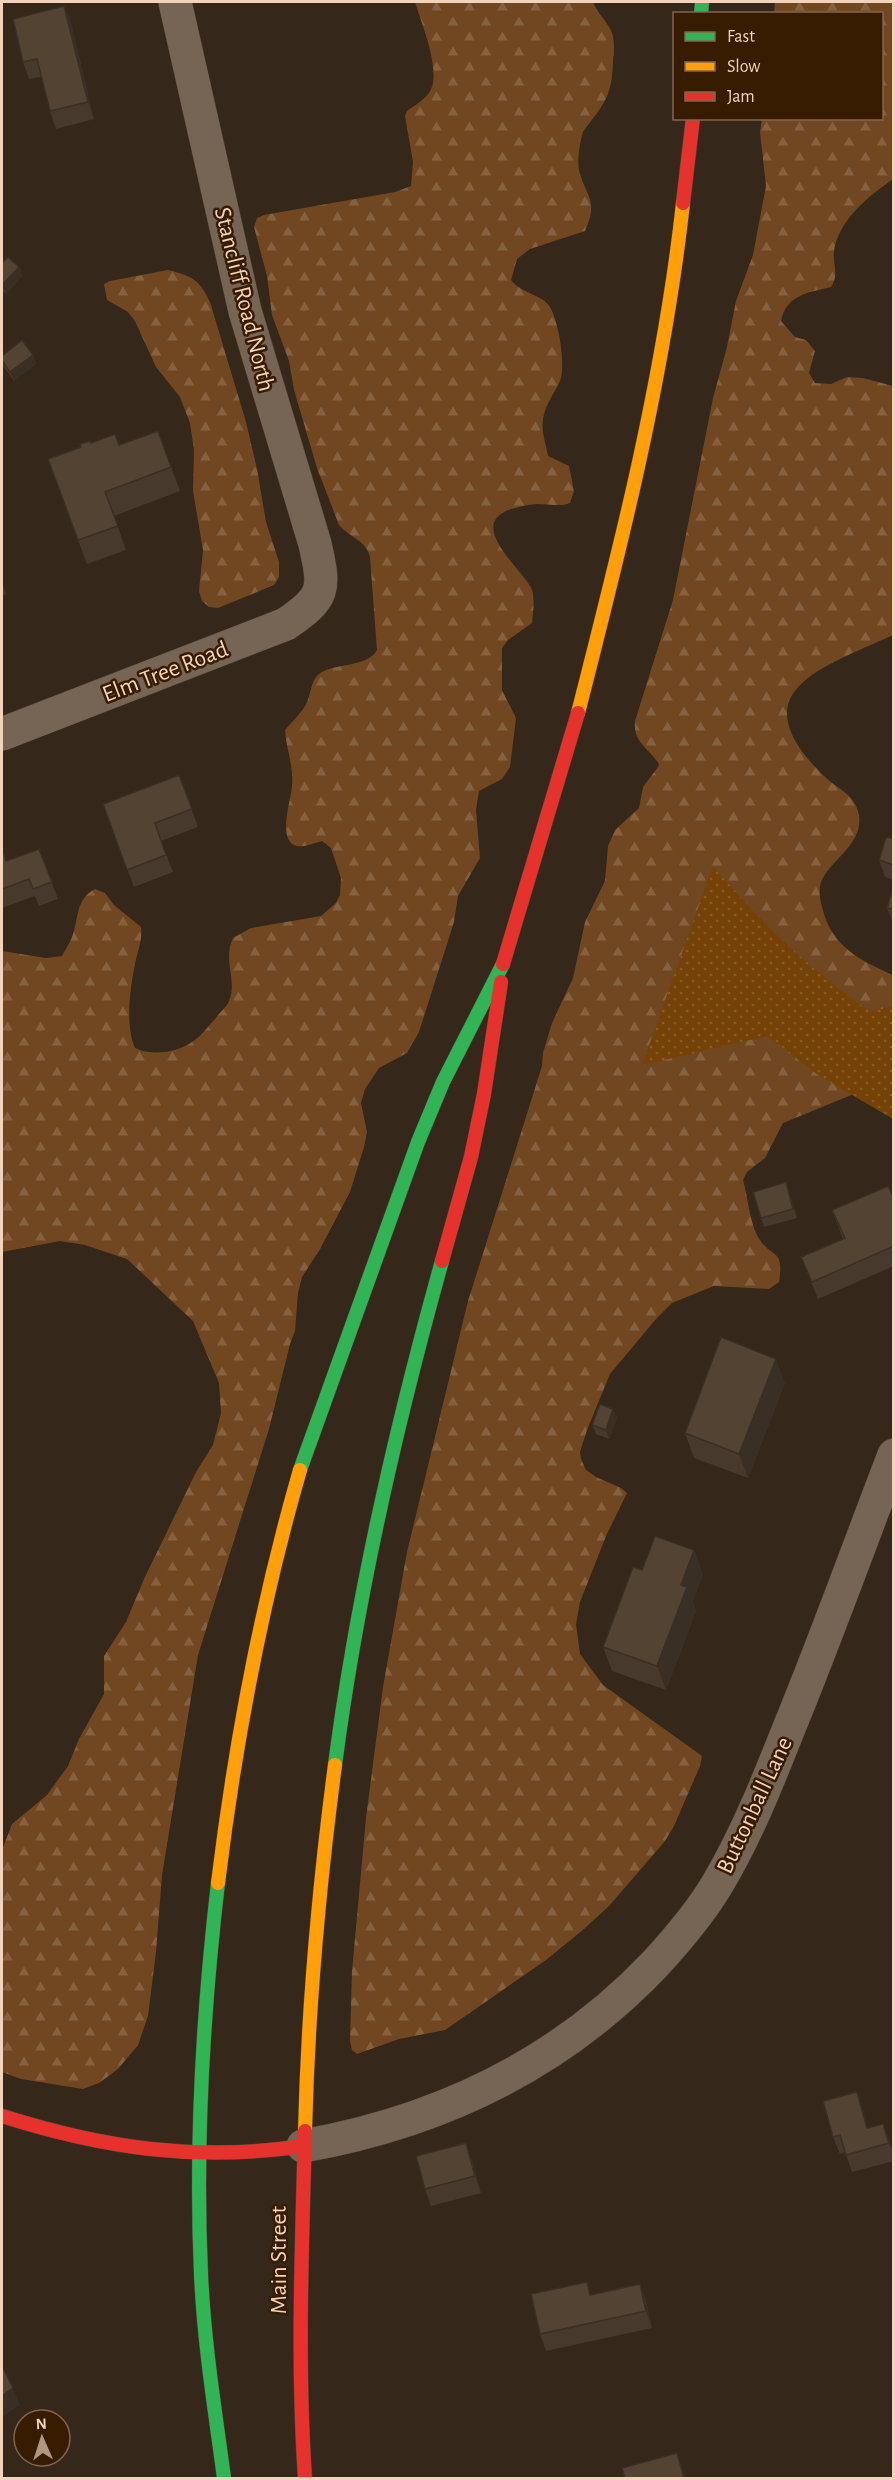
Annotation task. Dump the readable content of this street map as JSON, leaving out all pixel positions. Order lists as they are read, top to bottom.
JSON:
{
  "streets": {
    "main road": ["Main Street"],
    "street": ["Stancliff Road North", "Elm Tree Road", "Buttonball Lane"]
  },
  "crossings": [
    ["Stancliff Road North", "Elm Tree Road"],
    ["Buttonball Lane", "Main Street"]
  ],
  "legend": ["Fast", "Slow", "Jam"],
  "north": "top"
}
